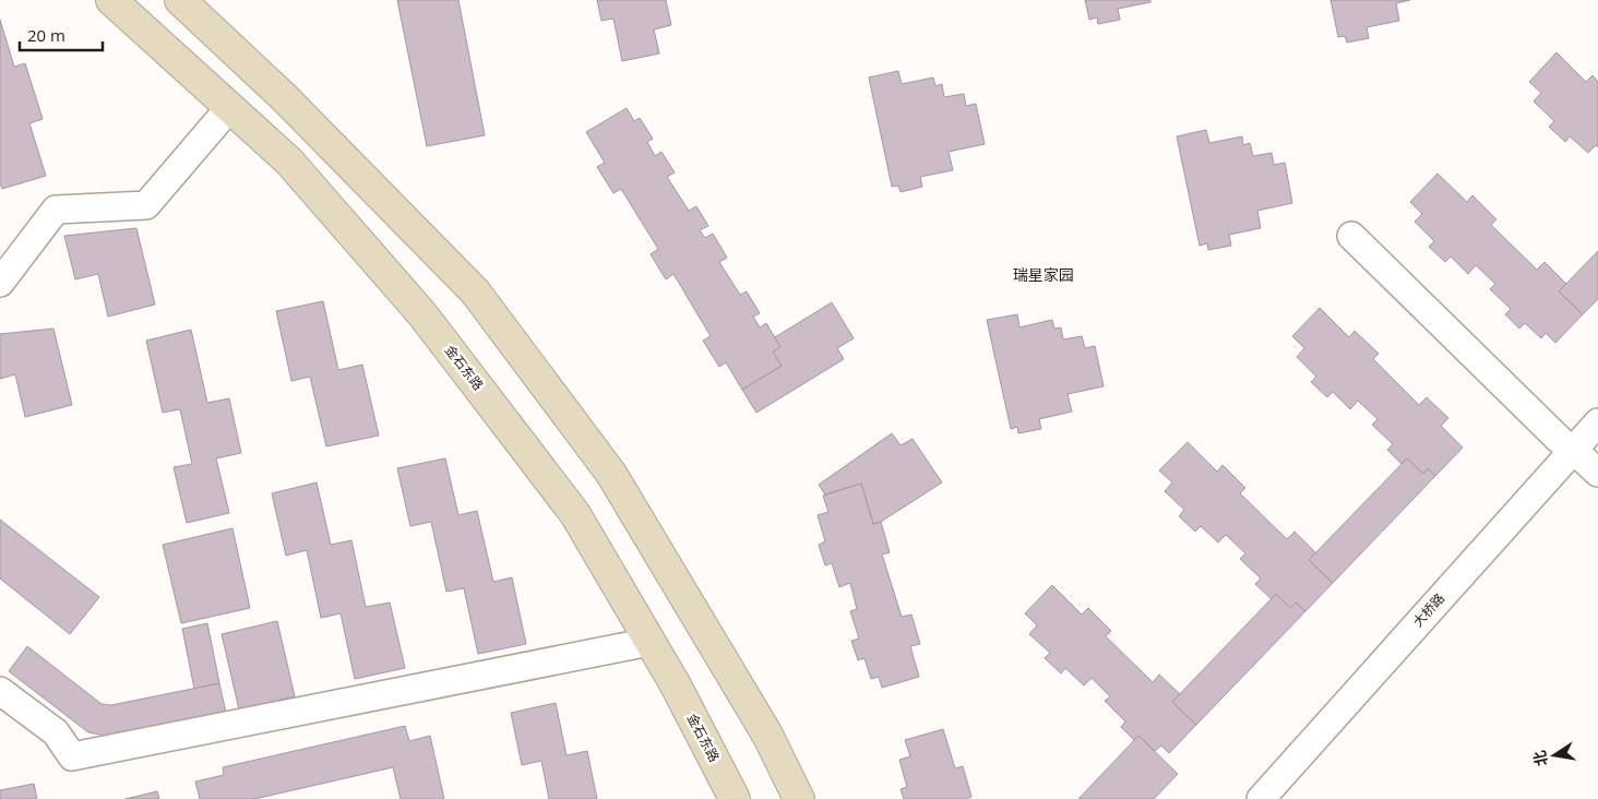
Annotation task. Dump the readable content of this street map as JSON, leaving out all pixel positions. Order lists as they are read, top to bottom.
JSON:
{
  "streets": {
    "main road": ["金石东路"],
    "street": ["大桥路"]
  },
  "districts": ["瑞星家园"],
  "scale_bar": "20 m",
  "north": "left"
}
